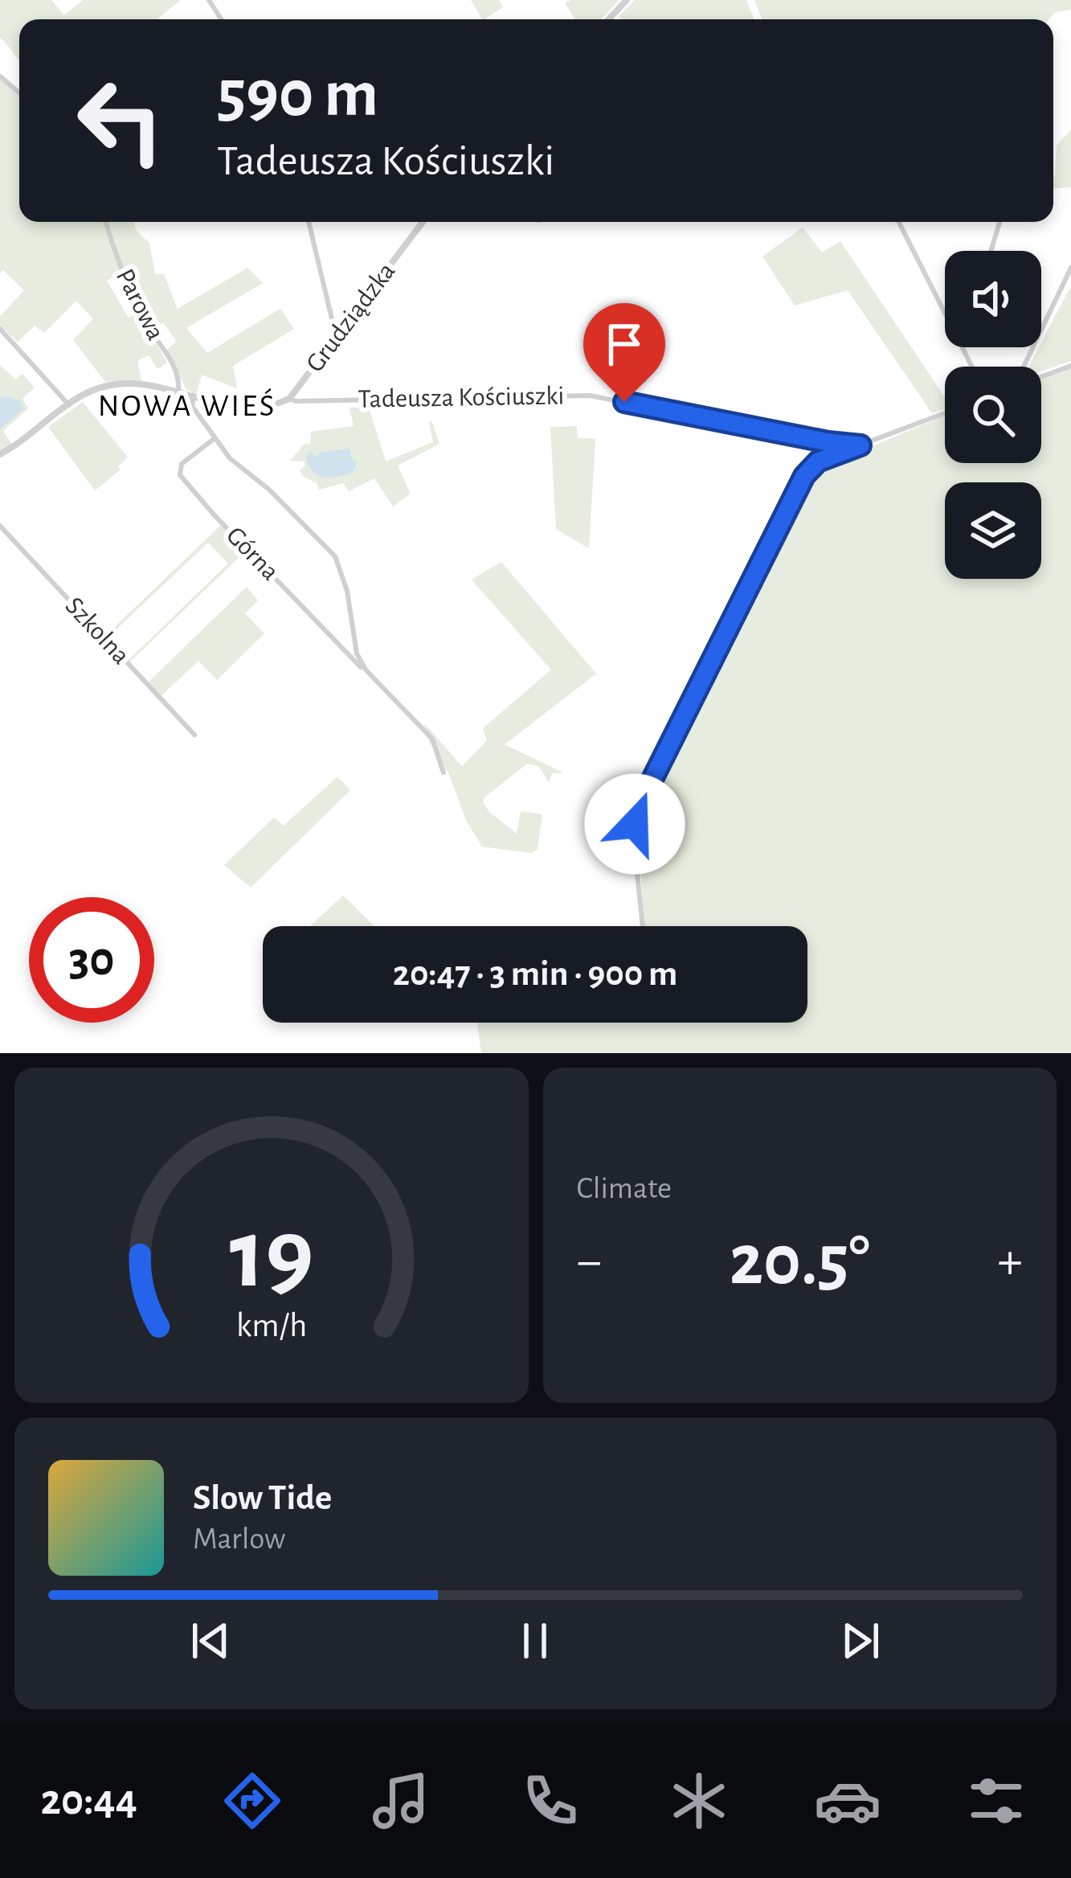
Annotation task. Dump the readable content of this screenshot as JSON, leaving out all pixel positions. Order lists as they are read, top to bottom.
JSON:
{
  "streets": {
    "street": [
      "Parowa",
      "Grudziądzka",
      "Tadeusza Kościuszki",
      "Górna",
      "Szkolna"
    ]
  },
  "crossings": [
    ["Parowa", "Grudziądzka"],
    ["Grudziądzka", "Tadeusza Kościuszki"]
  ],
  "districts": ["NOWA WIEŚ"],
  "page": {
    "turn": ["590 m", "Tadeusza Kościuszki"],
    "limit": "30",
    "trip": "20:47 · 3 min · 900 m",
    "tile": "Climate",
    "heat": ["−", "20.5°", "+"],
    "song": ["Slow Tide", "Marlow"],
    "tabs": "20:44",
    "gauge": ["19", "km/h"]
  }
}
